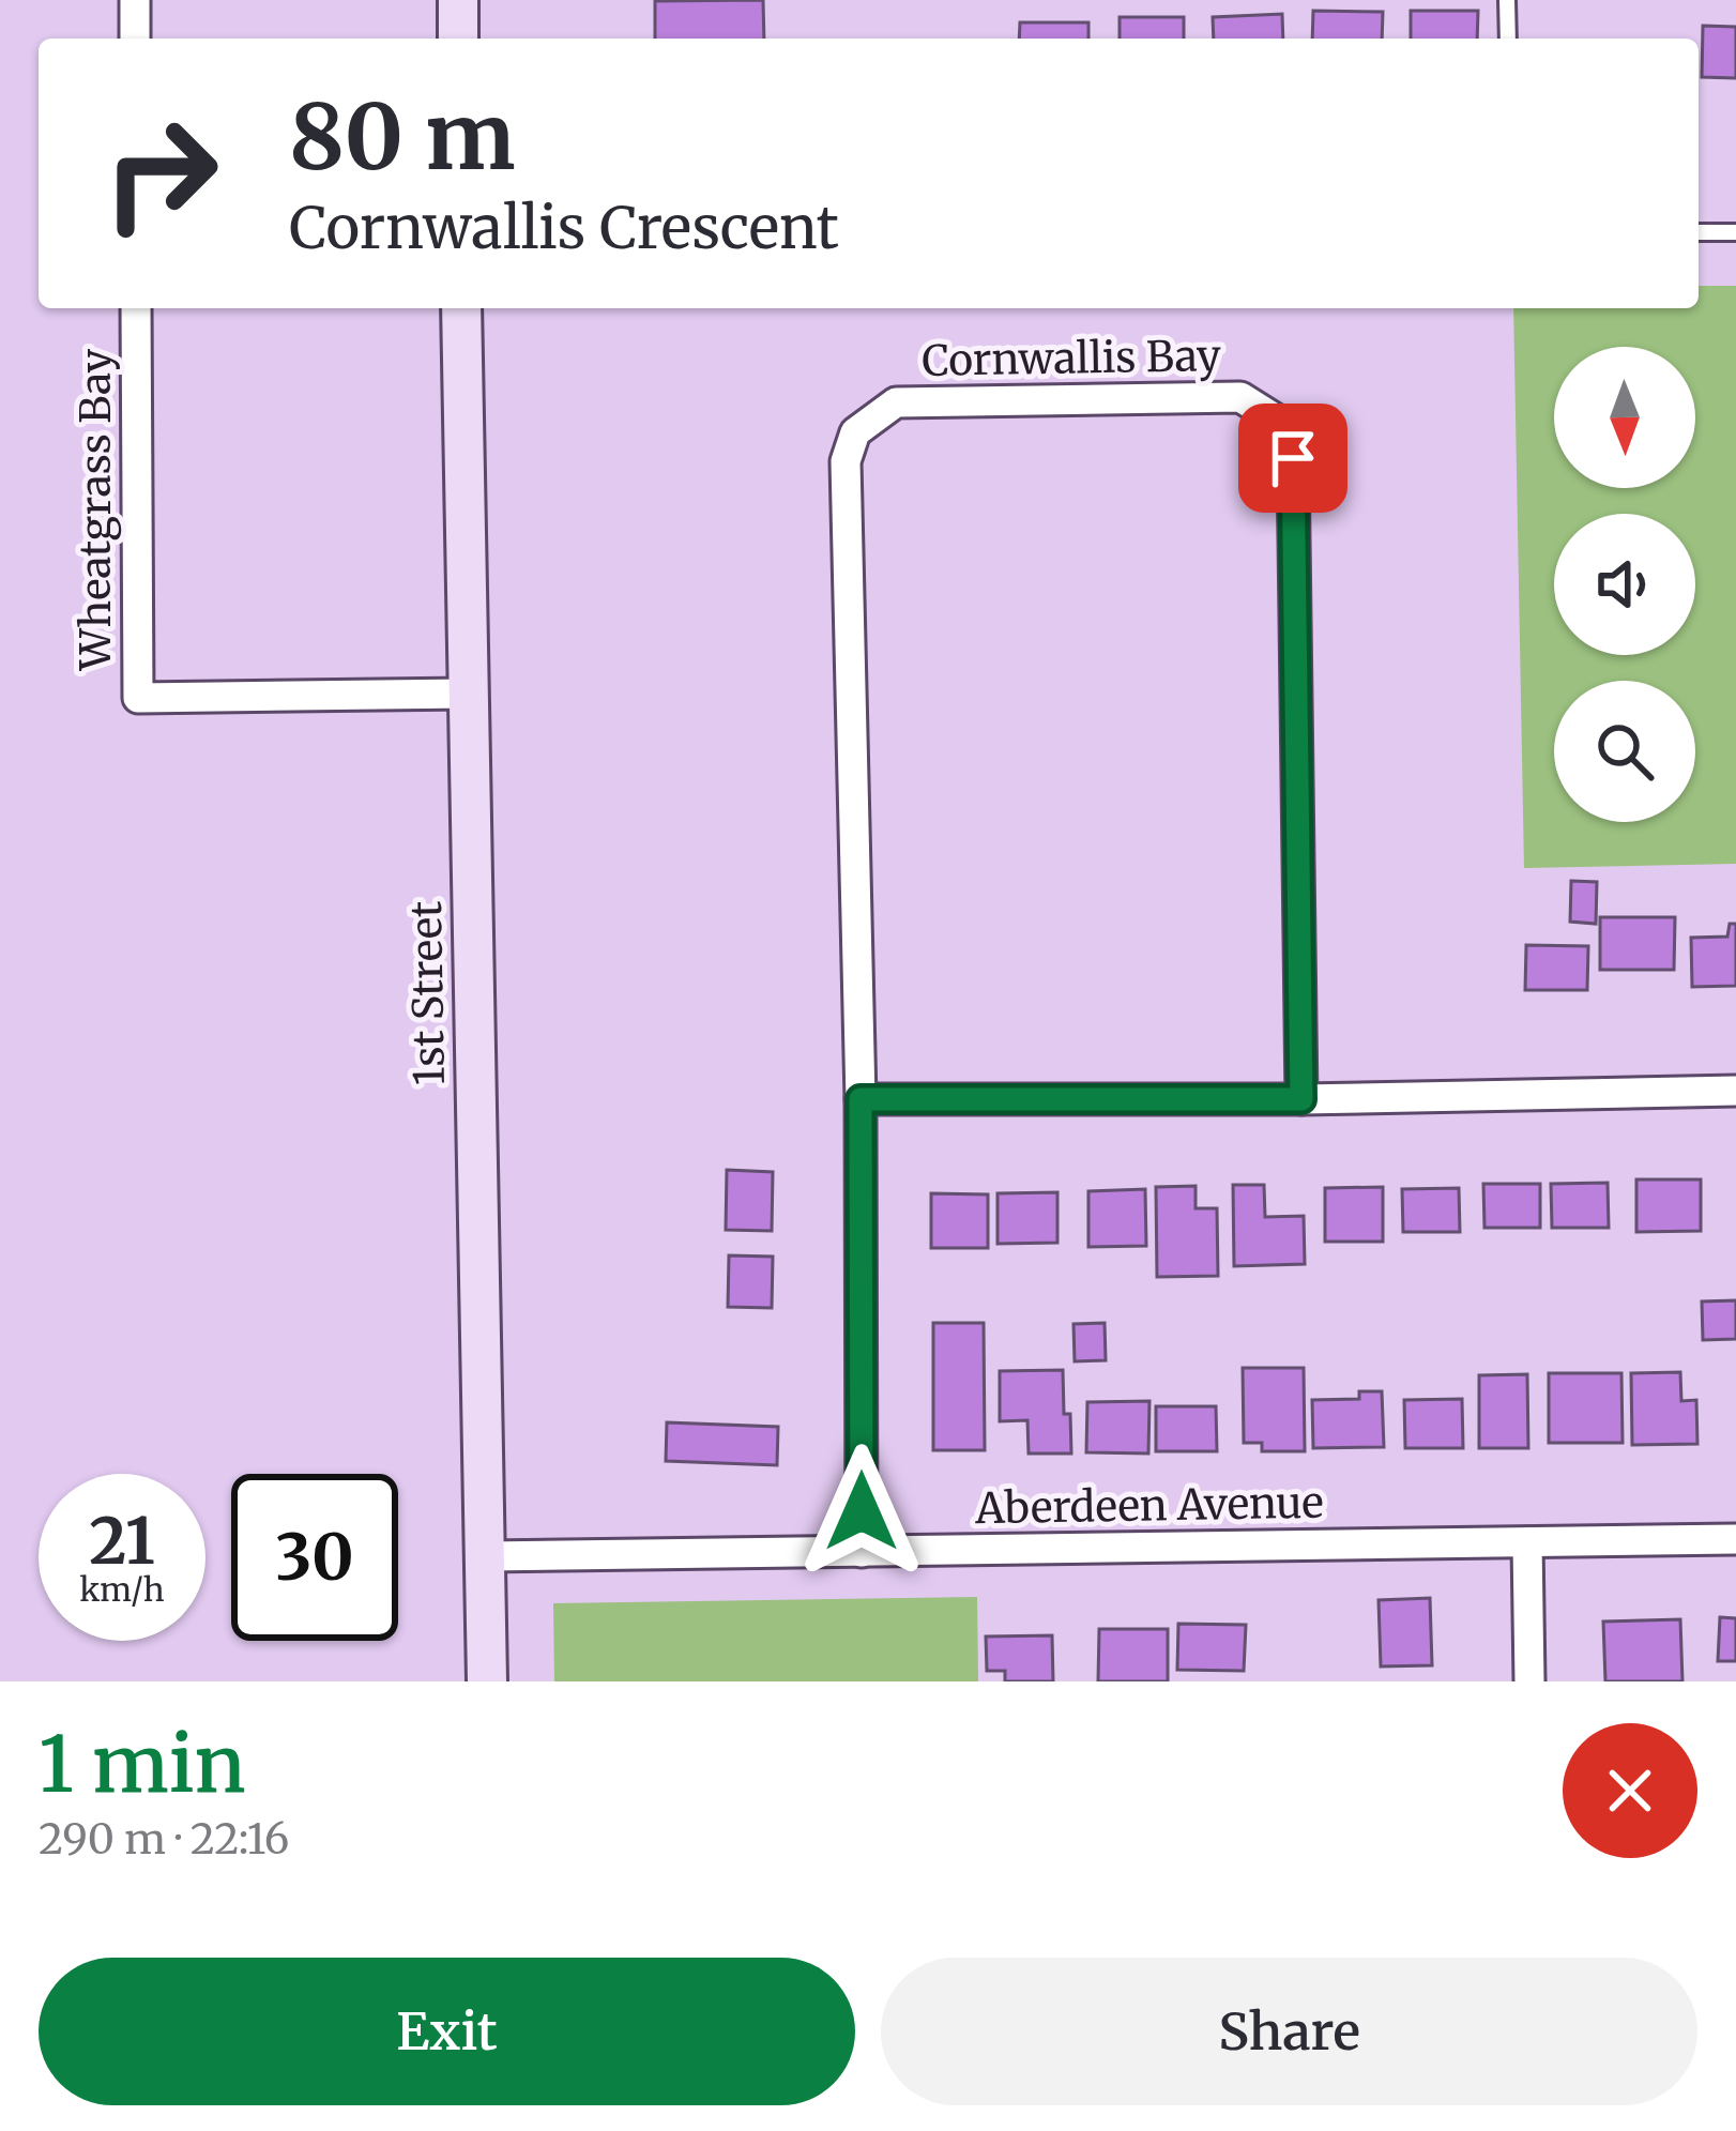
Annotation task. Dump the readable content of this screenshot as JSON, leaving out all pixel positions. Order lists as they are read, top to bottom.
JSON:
{
  "streets": {
    "street": [
      "Cornwallis Bay",
      "Wheatgrass Bay",
      "1st Street",
      "Aberdeen Avenue"
    ]
  },
  "crossings": [
    ["Cornwallis Bay", "Aberdeen Avenue"],
    ["Wheatgrass Bay", "1st Street"],
    ["1st Street", "Aberdeen Avenue"]
  ],
  "north": "bottom",
  "page": {
    "turn": ["80 m", "Cornwallis Crescent"],
    "speed": "21 km/h",
    "limit": "30",
    "heading": ["1 min", "290 m · 22:16"],
    "buttons": ["Exit", "Share"]
  }
}
